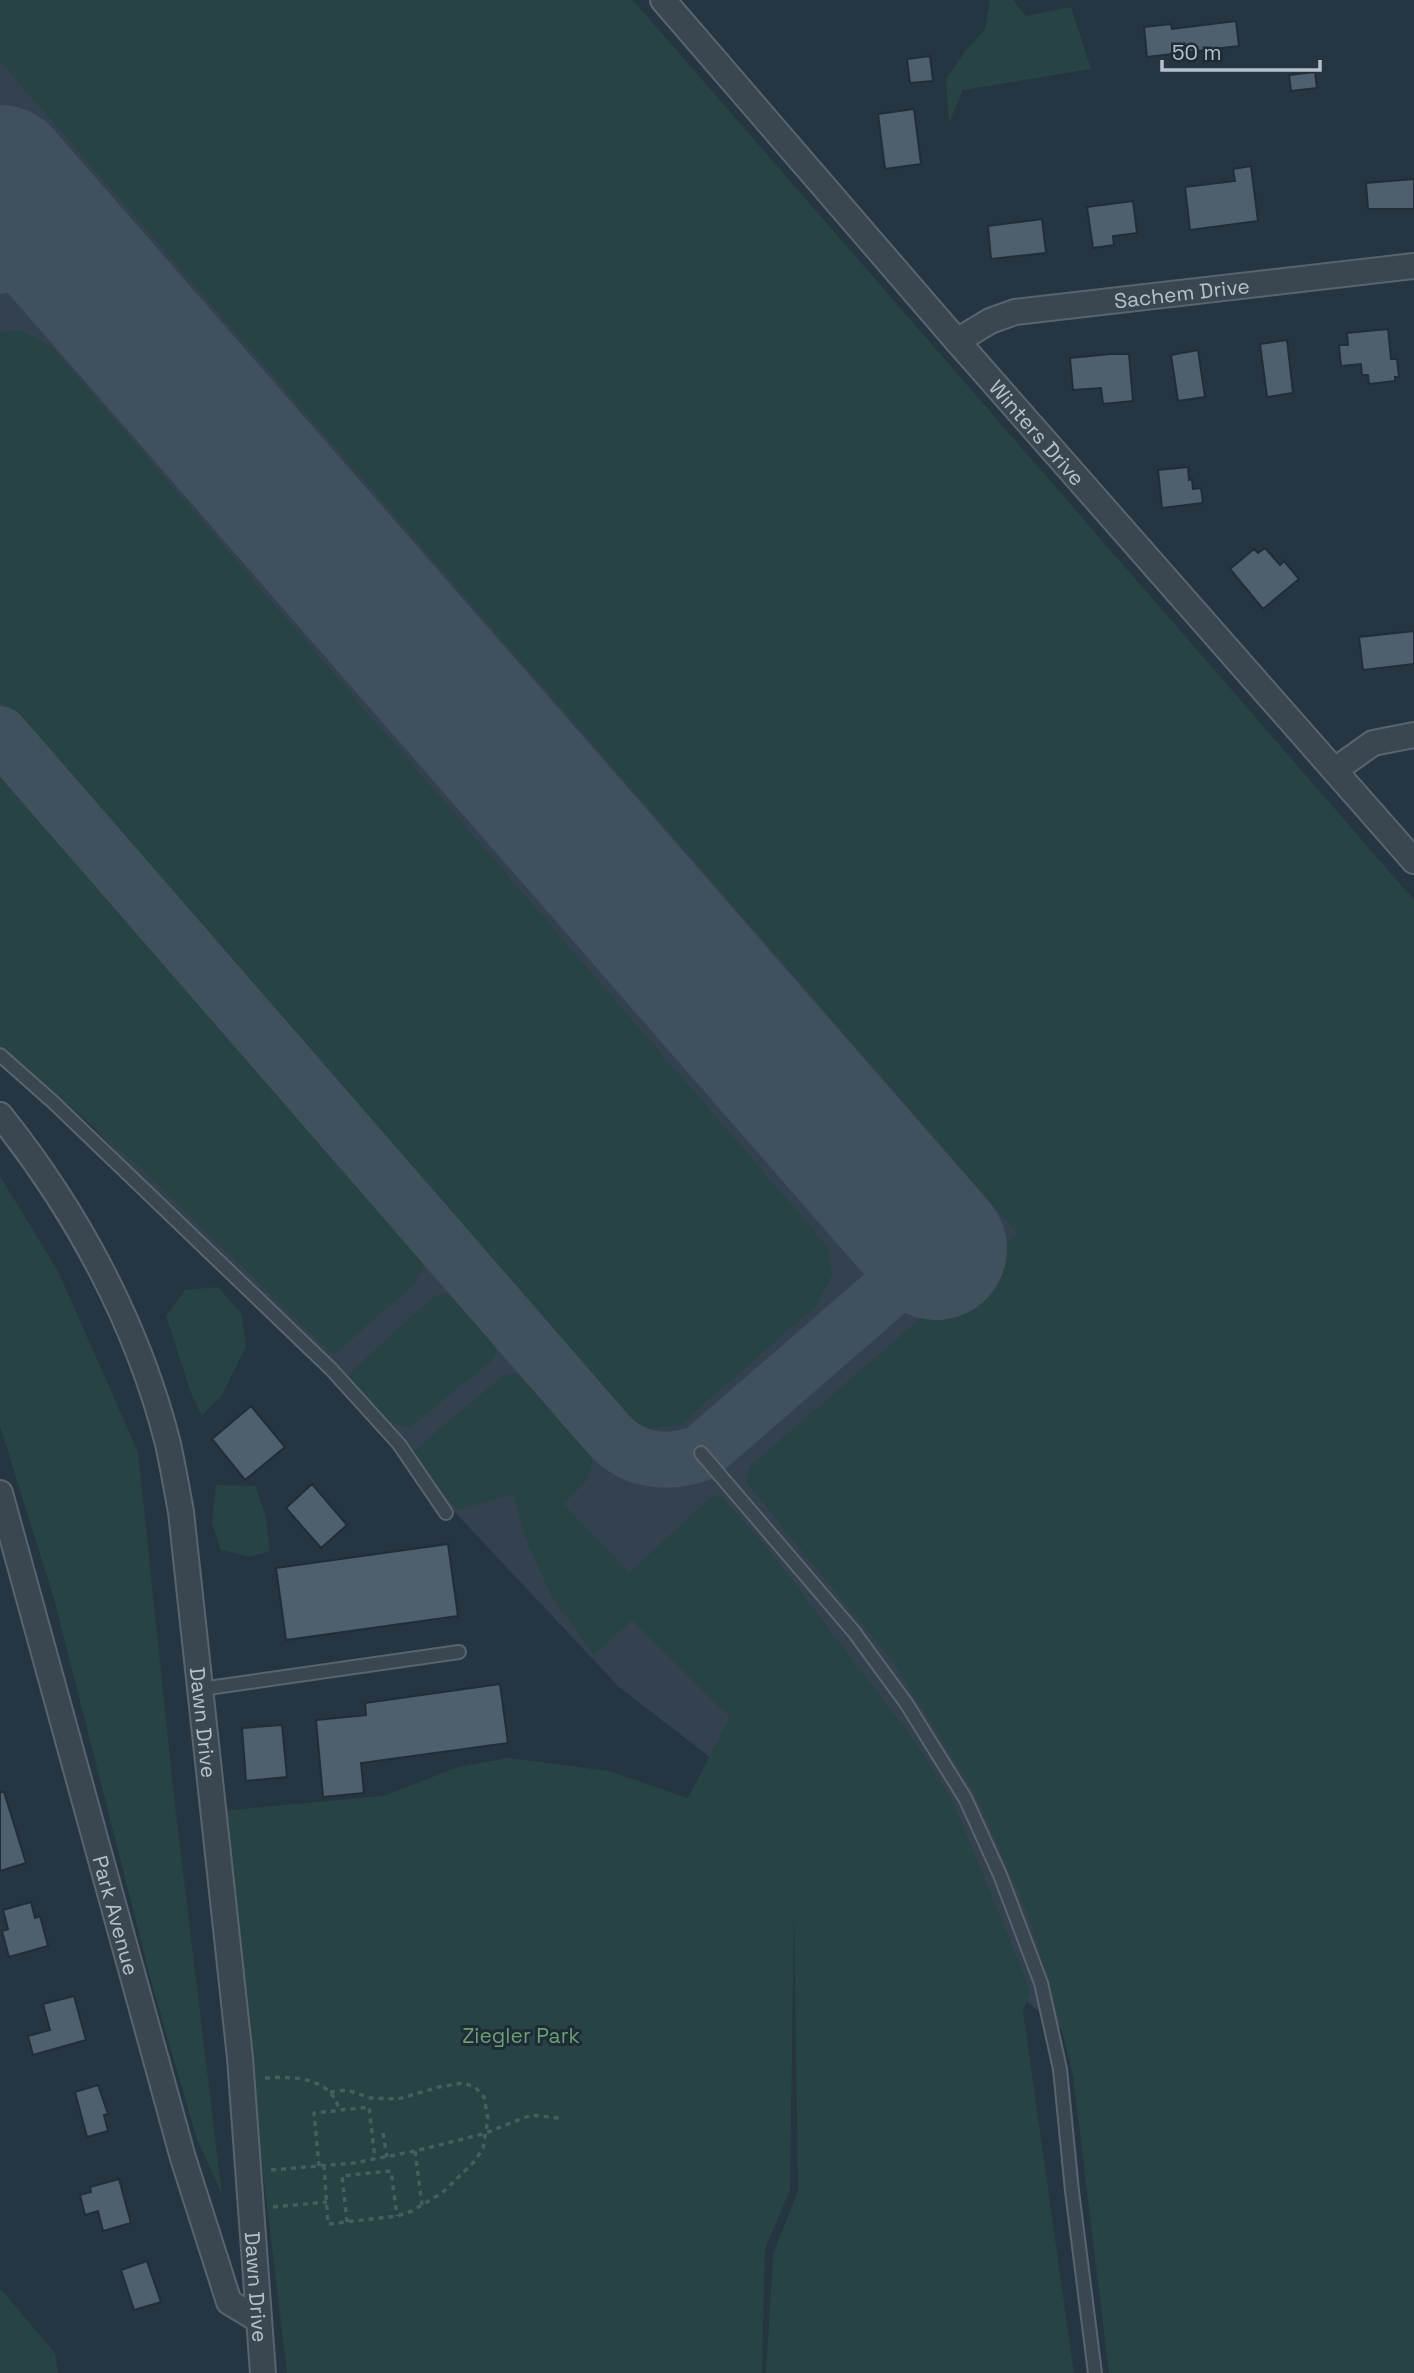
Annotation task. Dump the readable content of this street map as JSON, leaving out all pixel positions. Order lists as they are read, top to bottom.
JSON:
{
  "streets": {
    "street": [
      "Sachem Drive",
      "Winters Drive",
      "Dawn Drive",
      "Park Avenue"
    ]
  },
  "crossings": [
    ["Sachem Drive", "Winters Drive"],
    ["Dawn Drive", "Park Avenue"]
  ],
  "parks": ["Ziegler Park"],
  "scale_bar": "50 m"
}
